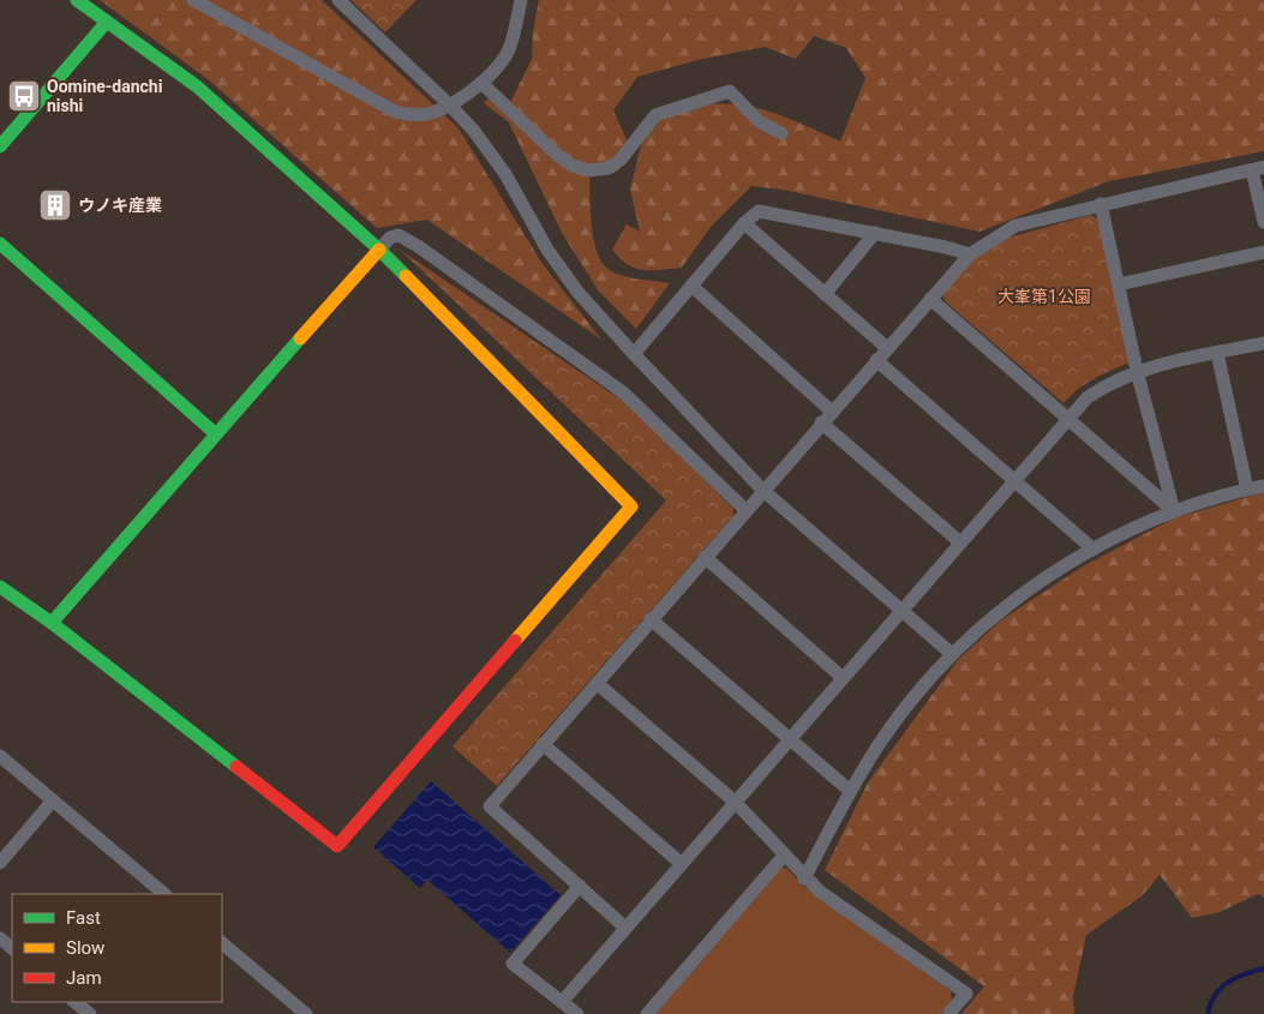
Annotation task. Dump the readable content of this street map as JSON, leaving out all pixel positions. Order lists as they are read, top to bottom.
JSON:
{
  "parks": ["大峯第1公園"],
  "places": {
    "bus stop": ["Oomine-danchi nishi"],
    "building": ["ウノキ産業"]
  },
  "legend": ["Fast", "Slow", "Jam"]
}
